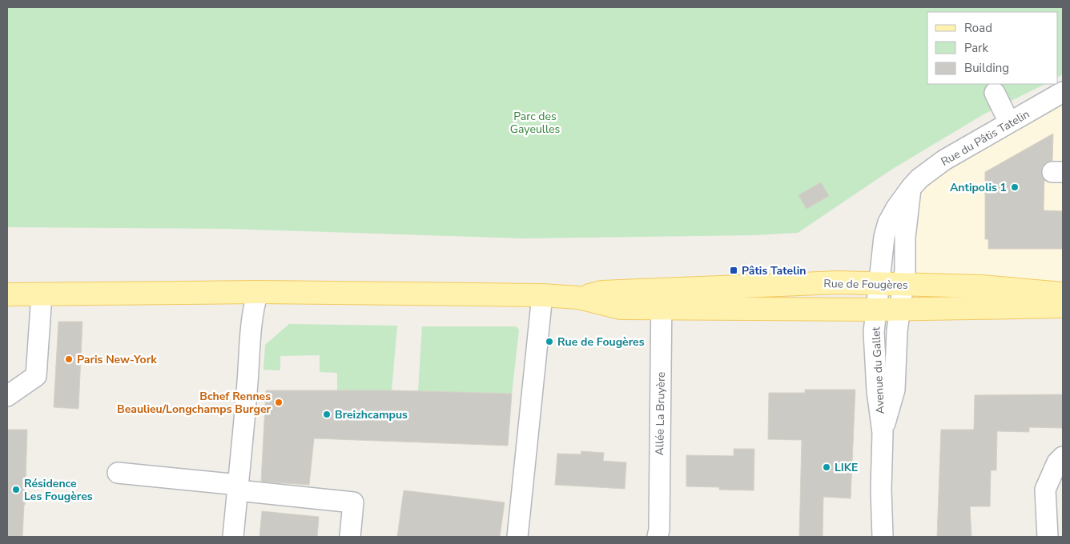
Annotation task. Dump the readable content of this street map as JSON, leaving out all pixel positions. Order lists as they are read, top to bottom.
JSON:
{
  "streets": {
    "main road": ["Rue de Fougères"],
    "street": ["Rue du Pâtis Tatelin", "Avenue du Gallet", "Allée La Bruyère"]
  },
  "crossings": [
    ["Rue du Pâtis Tatelin", "Rue de Fougères"],
    ["Rue du Pâtis Tatelin", "Avenue du Gallet"],
    ["Rue de Fougères", "Avenue du Gallet"],
    ["Rue de Fougères", "Allée La Bruyère"]
  ],
  "parks": ["Parc des Gayeulles"],
  "places": {
    "other": [
      "Antipolis 1",
      "Rue de Fougères",
      "Paris New-York",
      "Bchef Rennes Beaulieu/Longchamps Burger",
      "Breizhcampus",
      "LIKE",
      "Résidence Les Fougères"
    ],
    "transit": ["Pâtis Tatelin"]
  },
  "legend": ["Road", "Park", "Building"]
}
